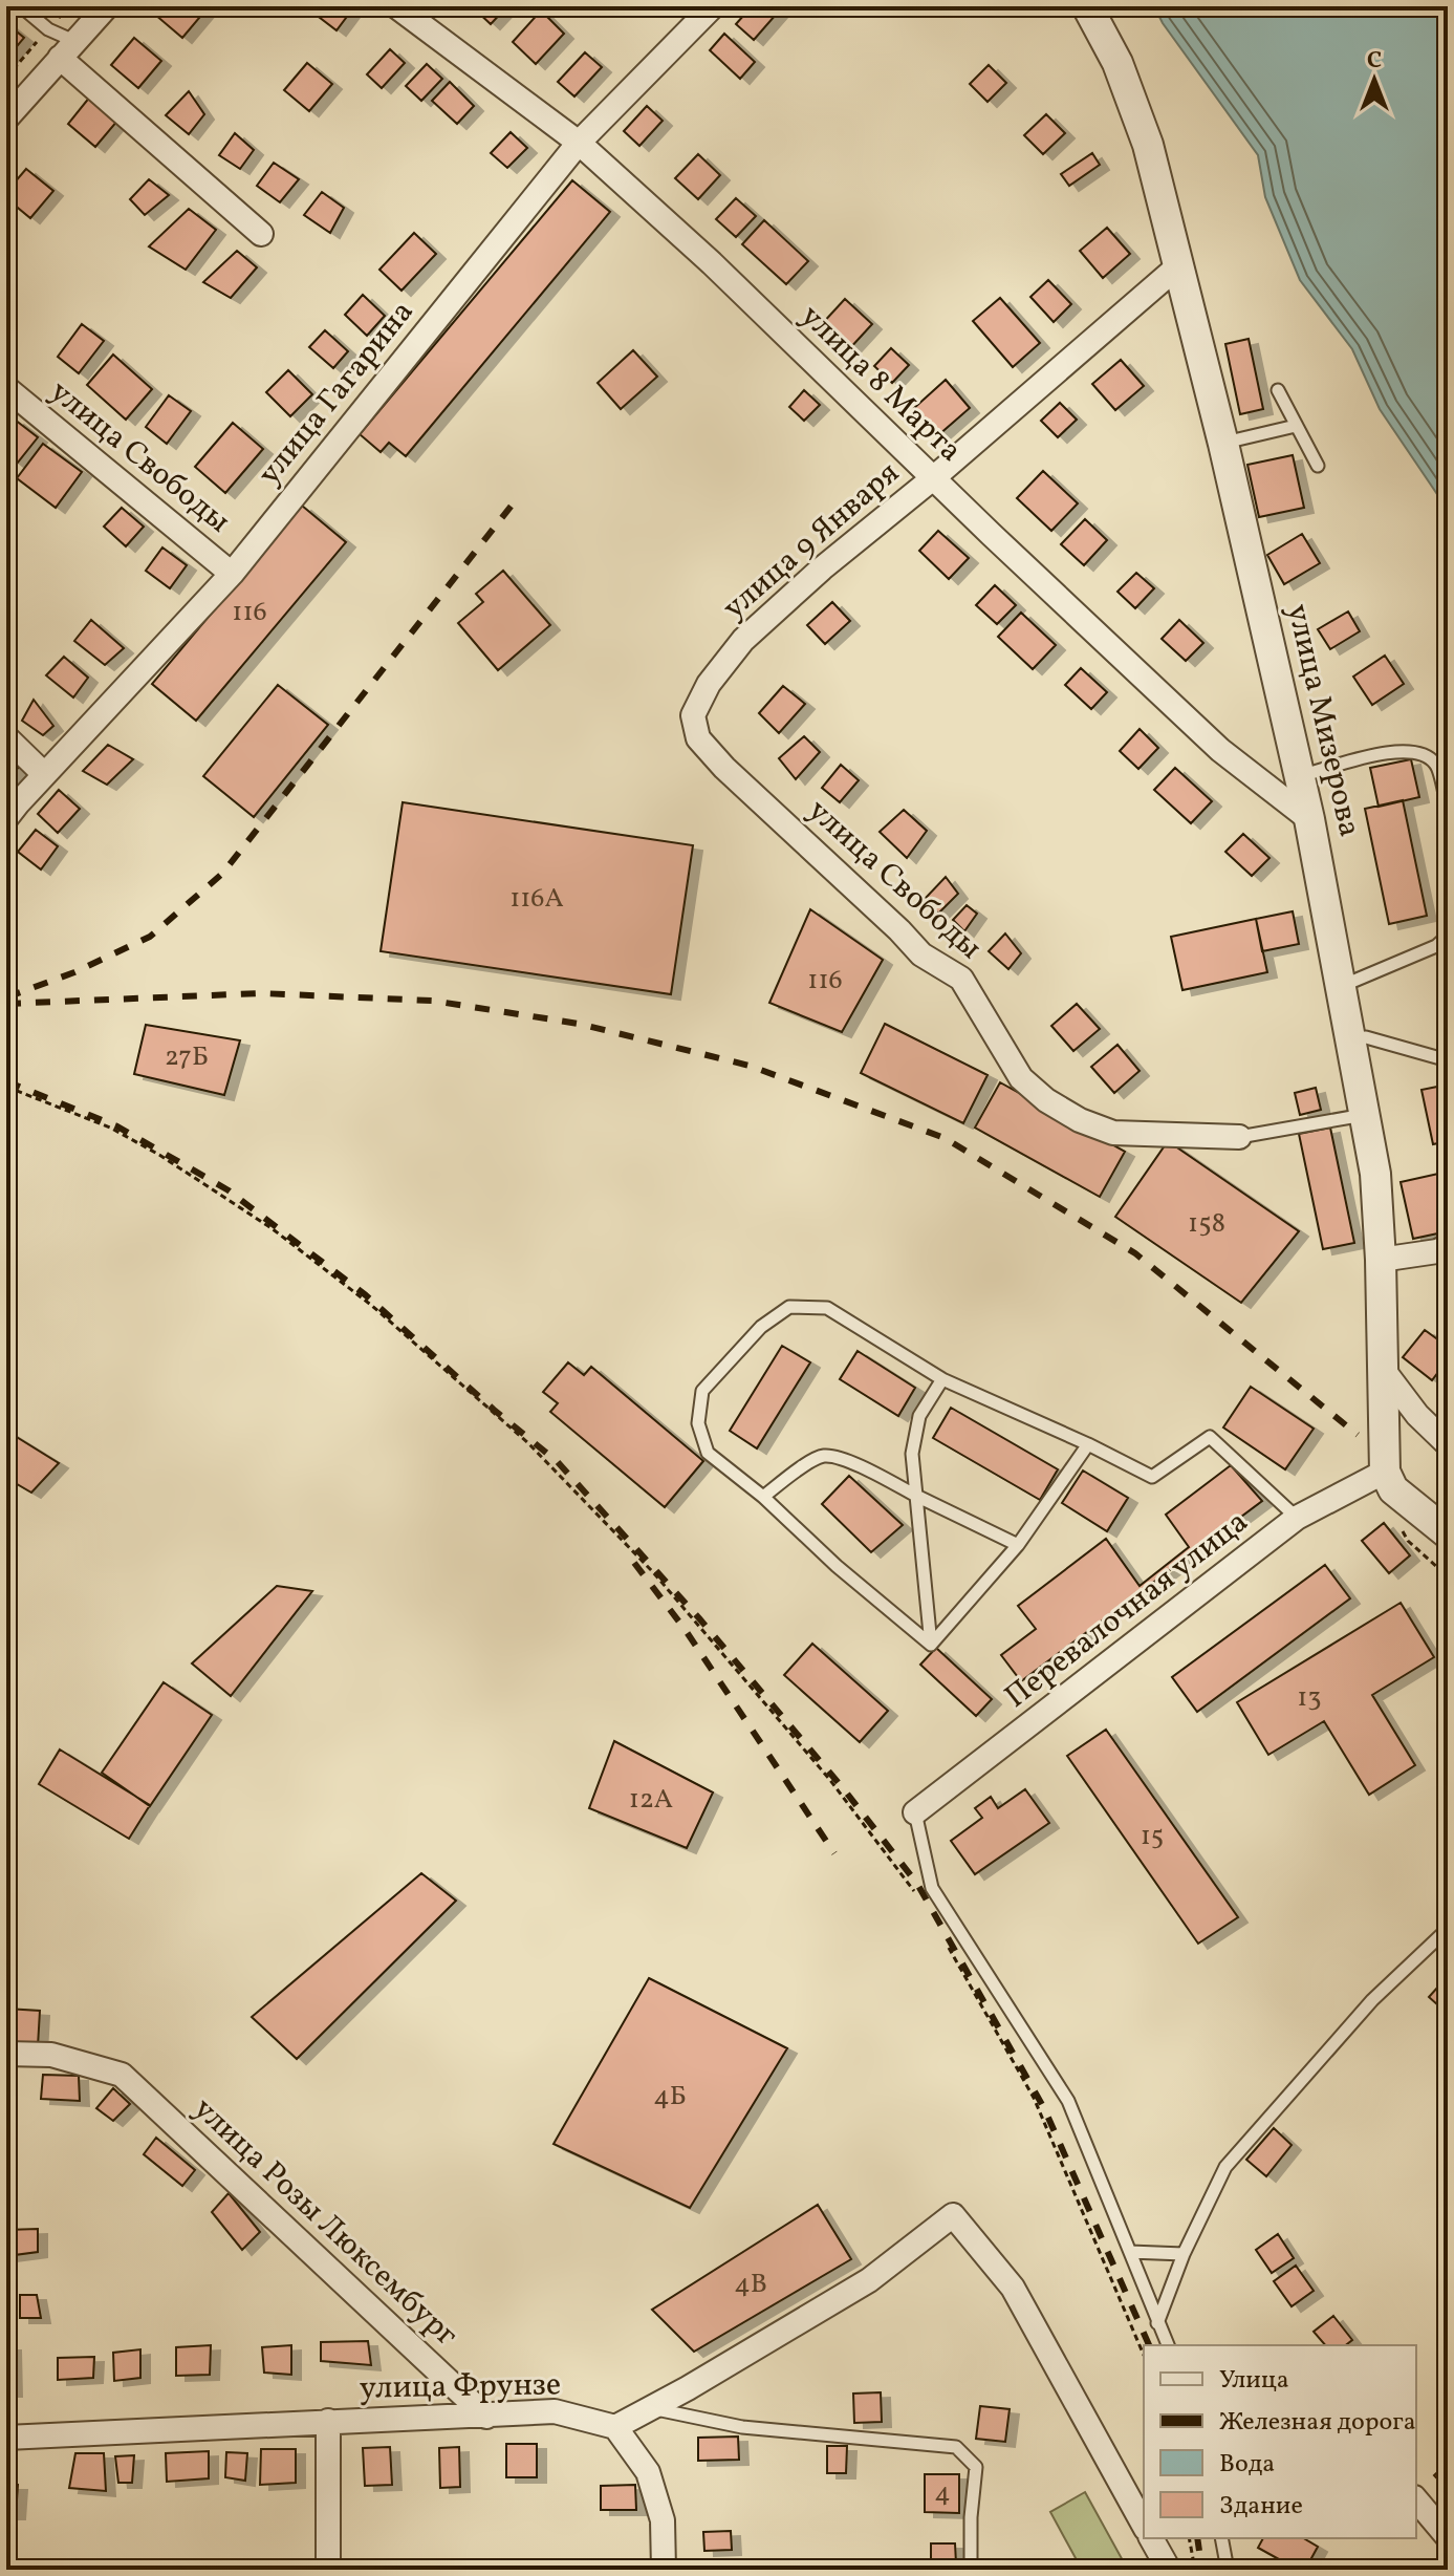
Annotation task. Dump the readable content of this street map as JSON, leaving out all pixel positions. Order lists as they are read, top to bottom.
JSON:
{
  "streets": {
    "street": [
      "улица 8 Марта",
      "улица Гагарина",
      "улица Свободы",
      "улица 9 Января",
      "улица Мизерова",
      "Перевалочная улица",
      "улица Розы Люксембург",
      "улица Фрунзе"
    ]
  },
  "crossings": [
    ["улица 8 Марта", "улица Гагарина"],
    ["улица 8 Марта", "улица 9 Января"],
    ["улица 8 Марта", "улица Мизерова"],
    ["улица Гагарина", "улица Свободы"],
    ["улица Свободы", "улица 9 Января"],
    ["улица 9 Января", "улица Мизерова"],
    ["улица Мизерова", "Перевалочная улица"],
    ["улица Розы Люксембург", "улица Фрунзе"]
  ],
  "house_numbers": [
    "116",
    "116А",
    "116",
    "27Б",
    "158",
    "13",
    "12А",
    "15",
    "4Б",
    "4В",
    "4"
  ],
  "legend": [
    "Улица",
    "Железная дорога",
    "Вода",
    "Здание"
  ],
  "north": "top"
}
